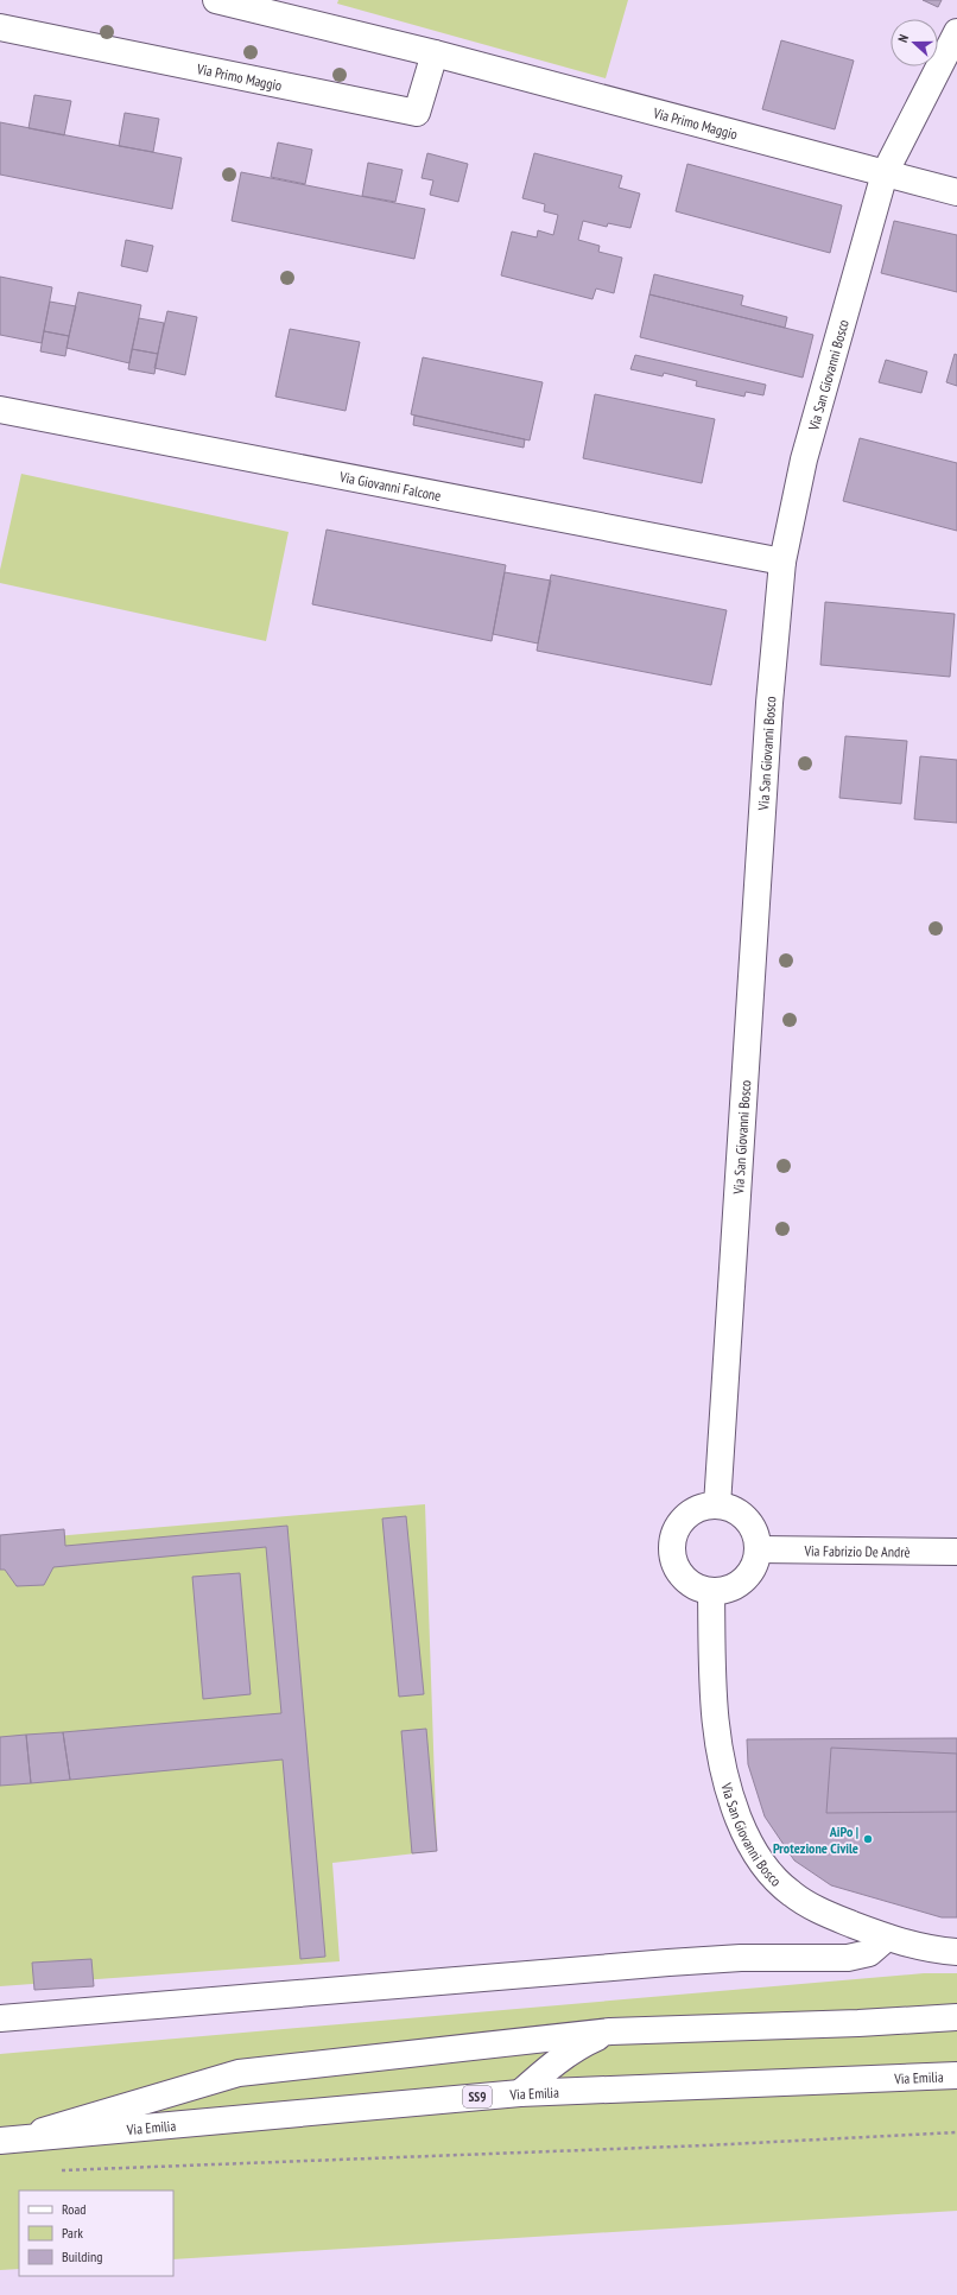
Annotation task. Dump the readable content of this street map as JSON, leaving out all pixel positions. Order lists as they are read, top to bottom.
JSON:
{
  "streets": {
    "street": [
      "Via Primo Maggio",
      "Via San Giovanni Bosco",
      "Via Giovanni Falcone",
      "Via Fabrizio De Andrè",
      "Via Emilia",
      "SS9"
    ]
  },
  "crossings": [
    ["Via Primo Maggio", "Via San Giovanni Bosco"],
    ["Via San Giovanni Bosco", "Via Giovanni Falcone"],
    ["Via San Giovanni Bosco", "Via Fabrizio De Andrè"]
  ],
  "places": ["AiPo | Protezione Civile"],
  "legend": ["Road", "Park", "Building"],
  "north": "left"
}
